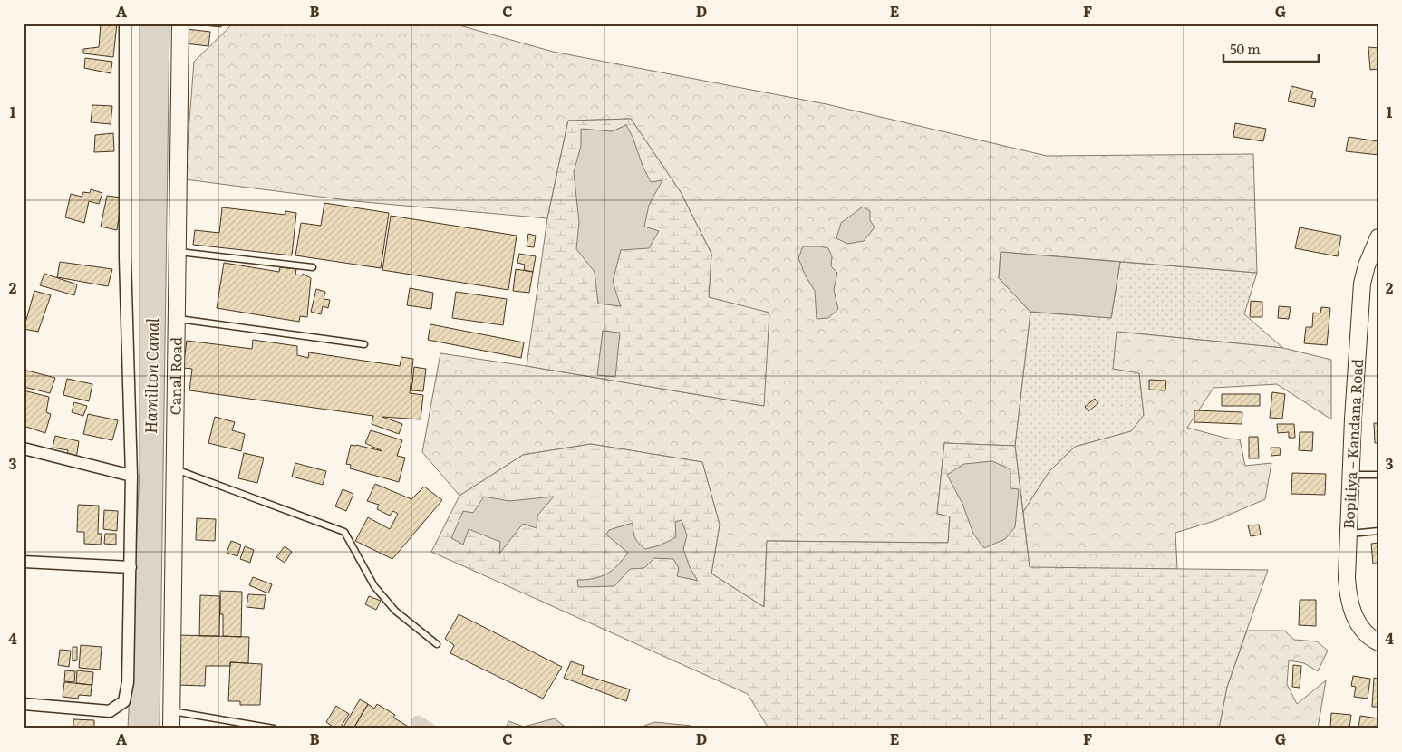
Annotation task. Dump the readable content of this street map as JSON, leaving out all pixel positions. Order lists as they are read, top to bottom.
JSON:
{
  "streets": {
    "main road": ["Canal Road", "Bopitiya – Kandana Road"]
  },
  "water": ["Hamilton Canal"],
  "scale_bar": "50 m",
  "grid": {
    "columns": [
      "A",
      "B",
      "C",
      "D",
      "E",
      "F",
      "G"
    ],
    "rows": [
      "1",
      "2",
      "3",
      "4"
    ]
  }
}
